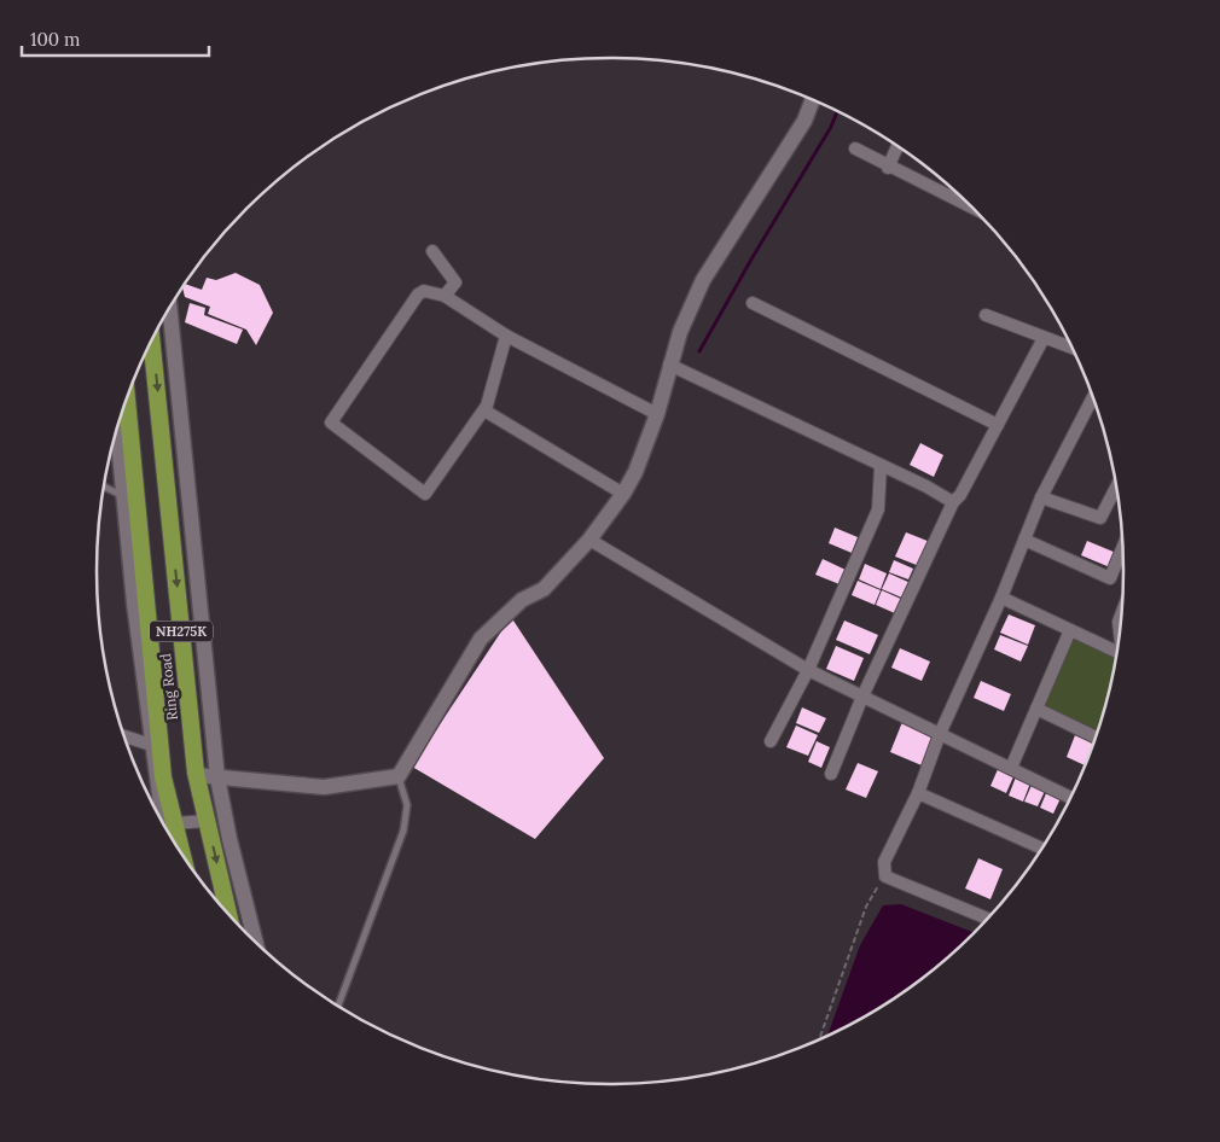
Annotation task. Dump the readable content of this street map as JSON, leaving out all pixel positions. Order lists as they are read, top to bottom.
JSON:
{
  "streets": {
    "highway": ["NH275K", "Ring Road"]
  },
  "scale_bar": "100 m"
}
